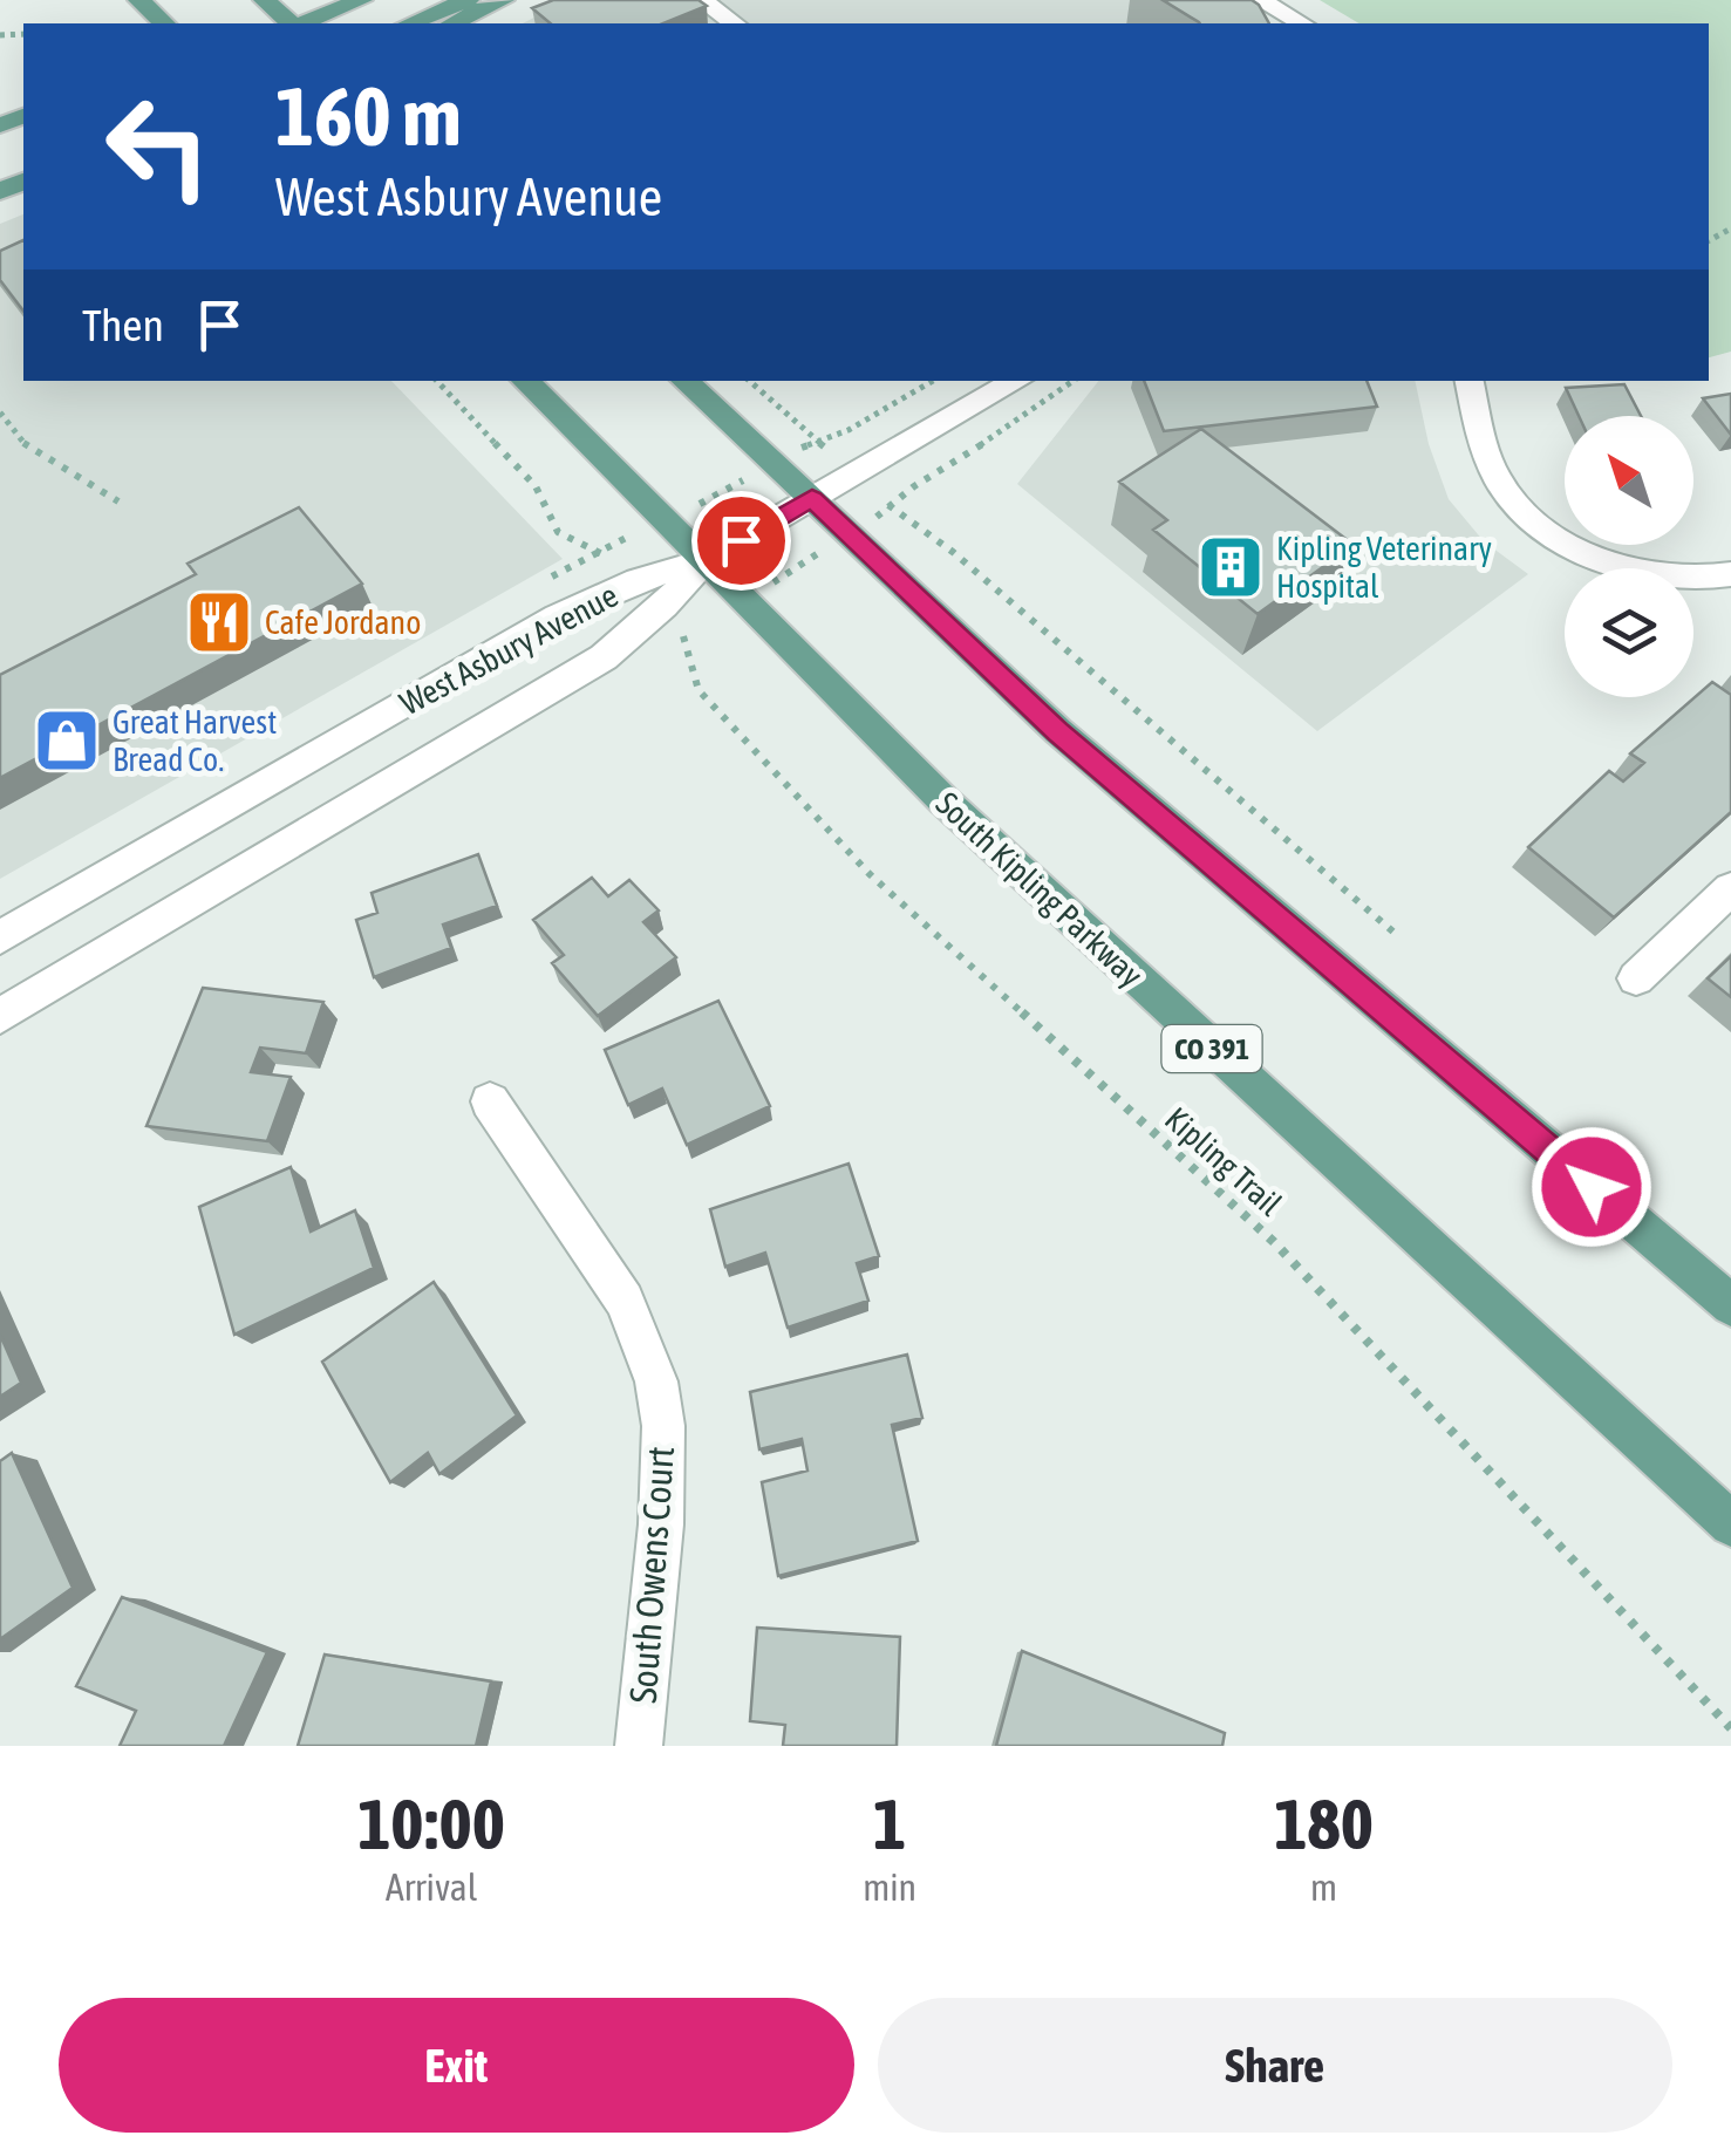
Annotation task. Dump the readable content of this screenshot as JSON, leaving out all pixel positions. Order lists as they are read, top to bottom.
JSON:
{
  "streets": {
    "main road": ["South Kipling Parkway", "CO 391"],
    "street": ["West Asbury Avenue", "South Owens Court"],
    "path": ["Kipling Trail"]
  },
  "crossings": [
    ["West Asbury Avenue", "South Kipling Parkway"],
    ["South Kipling Parkway", "Kipling Trail"]
  ],
  "places": {
    "building": ["Kipling Veterinary Hospital"],
    "restaurant": ["Cafe Jordano"],
    "shop": ["Great Harvest Bread Co."]
  },
  "north": "top left",
  "page": {
    "turn": ["160 m", "West Asbury Avenue"],
    "then": "Then",
    "eta": [
      "10:00",
      "Arrival",
      "1",
      "min",
      "180",
      "m"
    ],
    "buttons": ["Exit", "Share"]
  }
}
